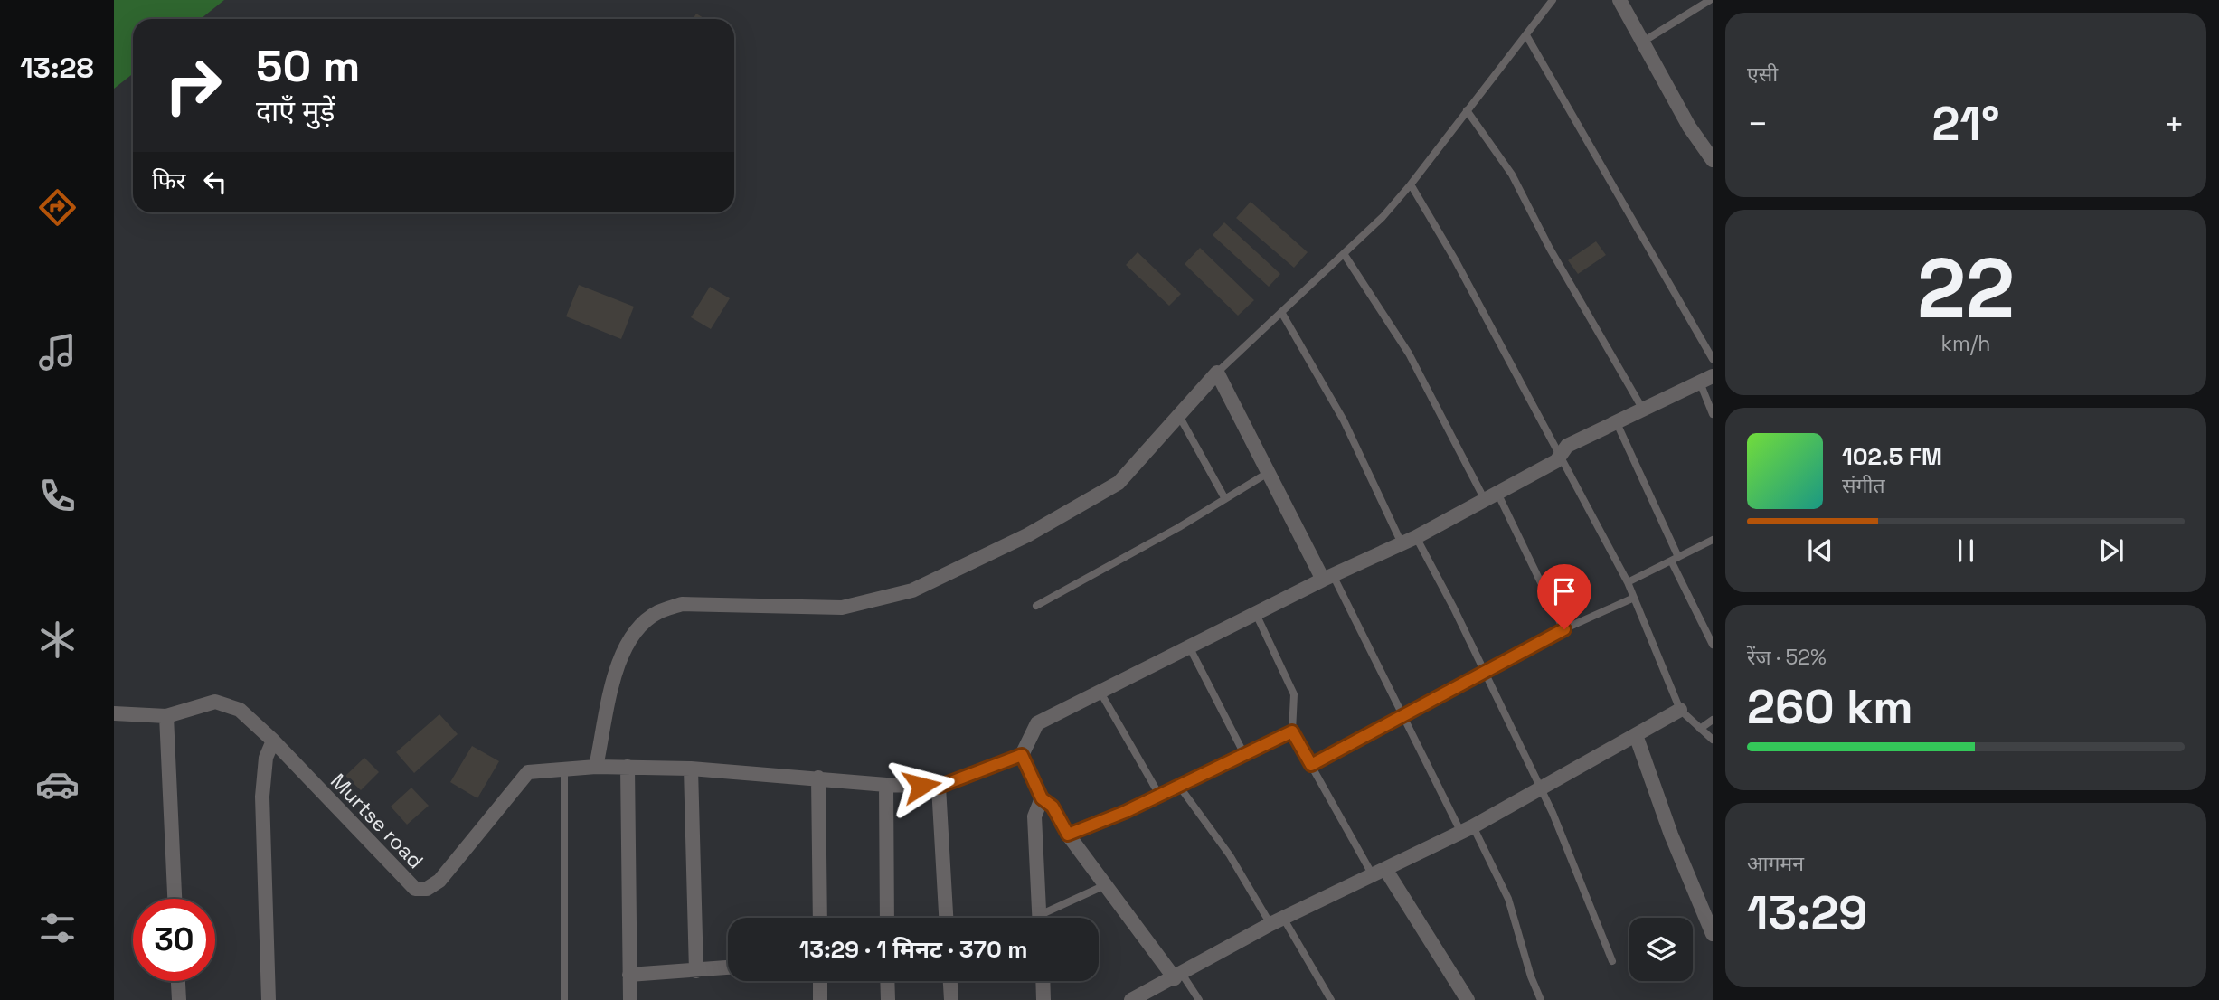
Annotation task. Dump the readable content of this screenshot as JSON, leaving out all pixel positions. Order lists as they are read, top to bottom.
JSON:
{
  "streets": {
    "street": ["Murtse road"]
  },
  "page": {
    "tabs": "13:28",
    "tile": [
      "एसी",
      ["22", "km/h"],
      ["रेंज · 52%", "260 km"],
      ["आगमन", "13:29"]
    ],
    "turn": ["50 m", "दाएँ मुड़ें"],
    "heat": ["−", "21°", "+"],
    "then": "फिर",
    "song": ["102.5 FM", "संगीत"],
    "limit": "30",
    "trip": "13:29 · 1 मिनट · 370 m"
  }
}
